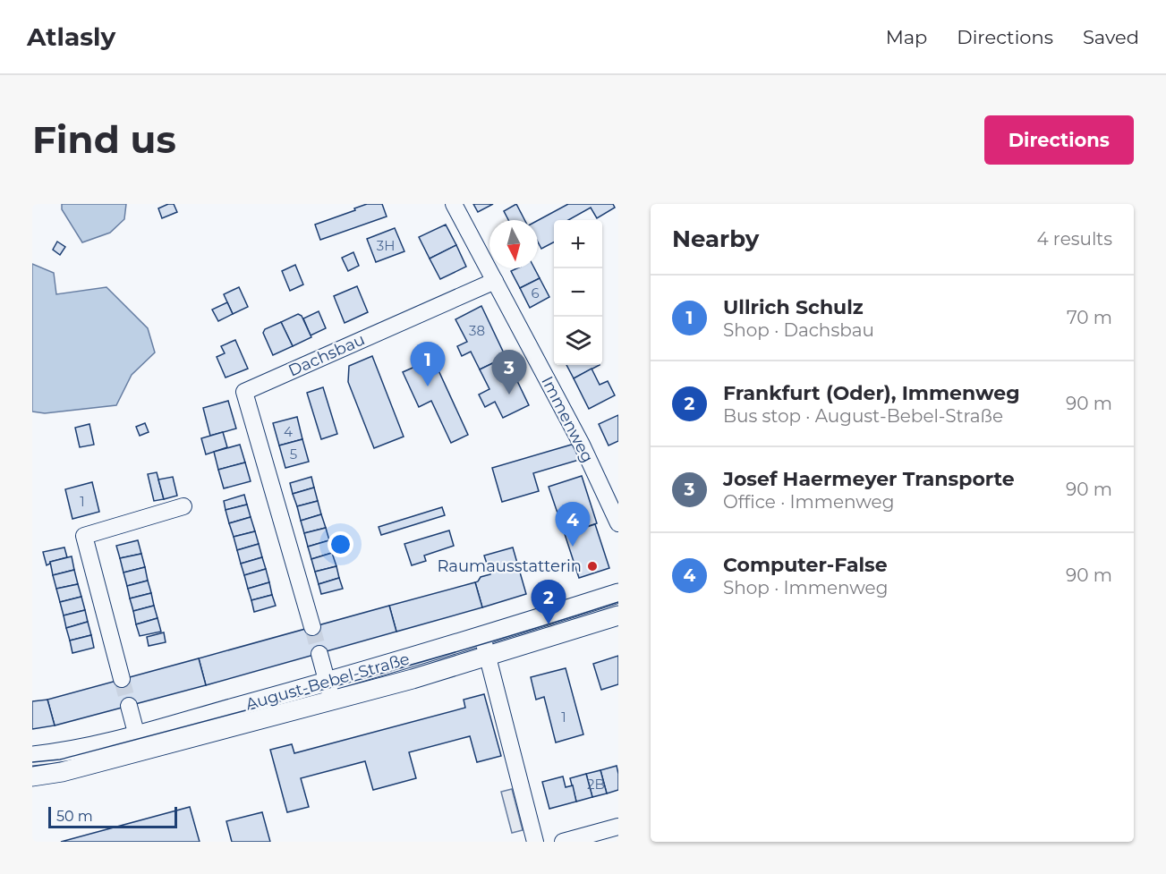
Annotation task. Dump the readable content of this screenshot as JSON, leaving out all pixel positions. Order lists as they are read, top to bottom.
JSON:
{
  "streets": {
    "street": ["Dachsbau", "Immenweg", "August-Bebel-Straße"]
  },
  "crossings": [
    ["Dachsbau", "Immenweg"]
  ],
  "places": ["Raumausstatterin"],
  "house_numbers": [
    "3H",
    "6",
    "38",
    "4",
    "5",
    "1",
    "1",
    "2B"
  ],
  "scale_bar": "50 m",
  "north": "bottom",
  "page": {
    "header": "Atlasly",
    "nav": ["Map", "Directions", "Saved"],
    "buttons": "Directions",
    "title": "Find us",
    "heading": ["Nearby", "4 results"],
    "map_buttons": ["+", "−"],
    "list": [
      {
        "mark": "1",
        "name": "Ullrich Schulz",
        "note": "Shop · Dachsbau",
        "value": "70 m"
      },
      {
        "mark": "2",
        "name": "Frankfurt (Oder), Immenweg",
        "note": "Bus stop · August-Bebel-Straße",
        "value": "90 m"
      },
      {
        "mark": "3",
        "name": "Josef Haermeyer Transporte",
        "note": "Office · Immenweg",
        "value": "90 m"
      },
      {
        "mark": "4",
        "name": "Computer-False",
        "note": "Shop · Immenweg",
        "value": "90 m"
      }
    ],
    "pins": [
      "1",
      "3",
      "4",
      "2"
    ],
    "scale": "50 m"
  }
}
